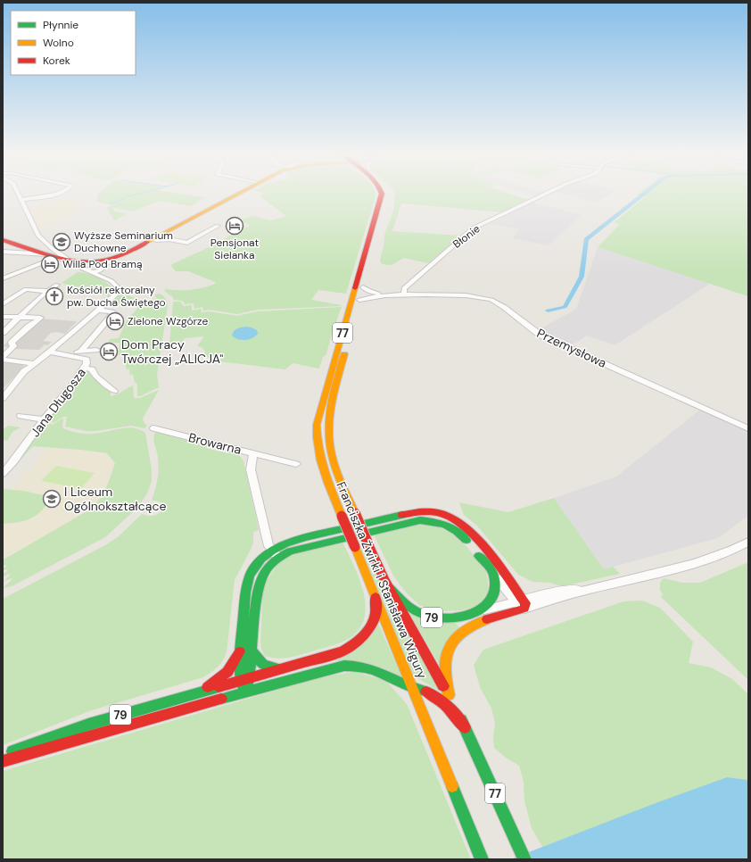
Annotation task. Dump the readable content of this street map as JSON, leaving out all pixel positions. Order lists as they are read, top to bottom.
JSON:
{
  "streets": {
    "main road": ["77", "Franciszka Żwirki i Stanisława Wigury", "79"],
    "street": [
      "Błonie",
      "Przemysłowa",
      "Jana Długosza",
      "Browarna"
    ]
  },
  "crossings": [
    ["Błonie", "Przemysłowa"],
    ["77", "Franciszka Żwirki i Stanisława Wigury"],
    ["Franciszka Żwirki i Stanisława Wigury", "79"]
  ],
  "places": {
    "hotel": [
      "Pensjonat Sielanka",
      "Willa Pod Bramą",
      "Zielone Wzgórze",
      "Dom Pracy Twórczej „ALICJA\""
    ],
    "school or university": ["Wyższe Seminarium Duchowne", "I Liceum Ogólnokształcące"],
    "church": ["Kościół rektoralny pw. Ducha Świętego"]
  },
  "legend": ["Płynnie", "Wolno", "Korek"]
}
